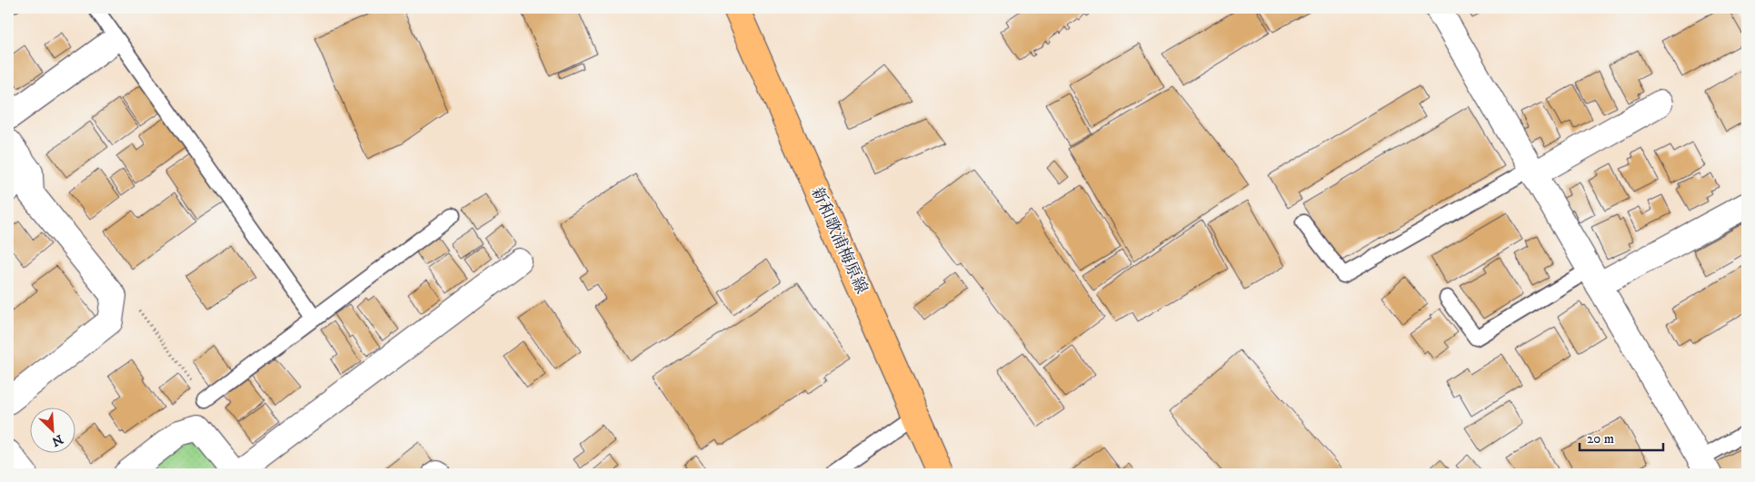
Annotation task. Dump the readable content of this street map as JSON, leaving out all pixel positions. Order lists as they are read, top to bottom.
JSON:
{
  "streets": {
    "main road": ["新和歌浦梅原線"]
  },
  "scale_bar": "20 m",
  "north": "bottom right"
}
